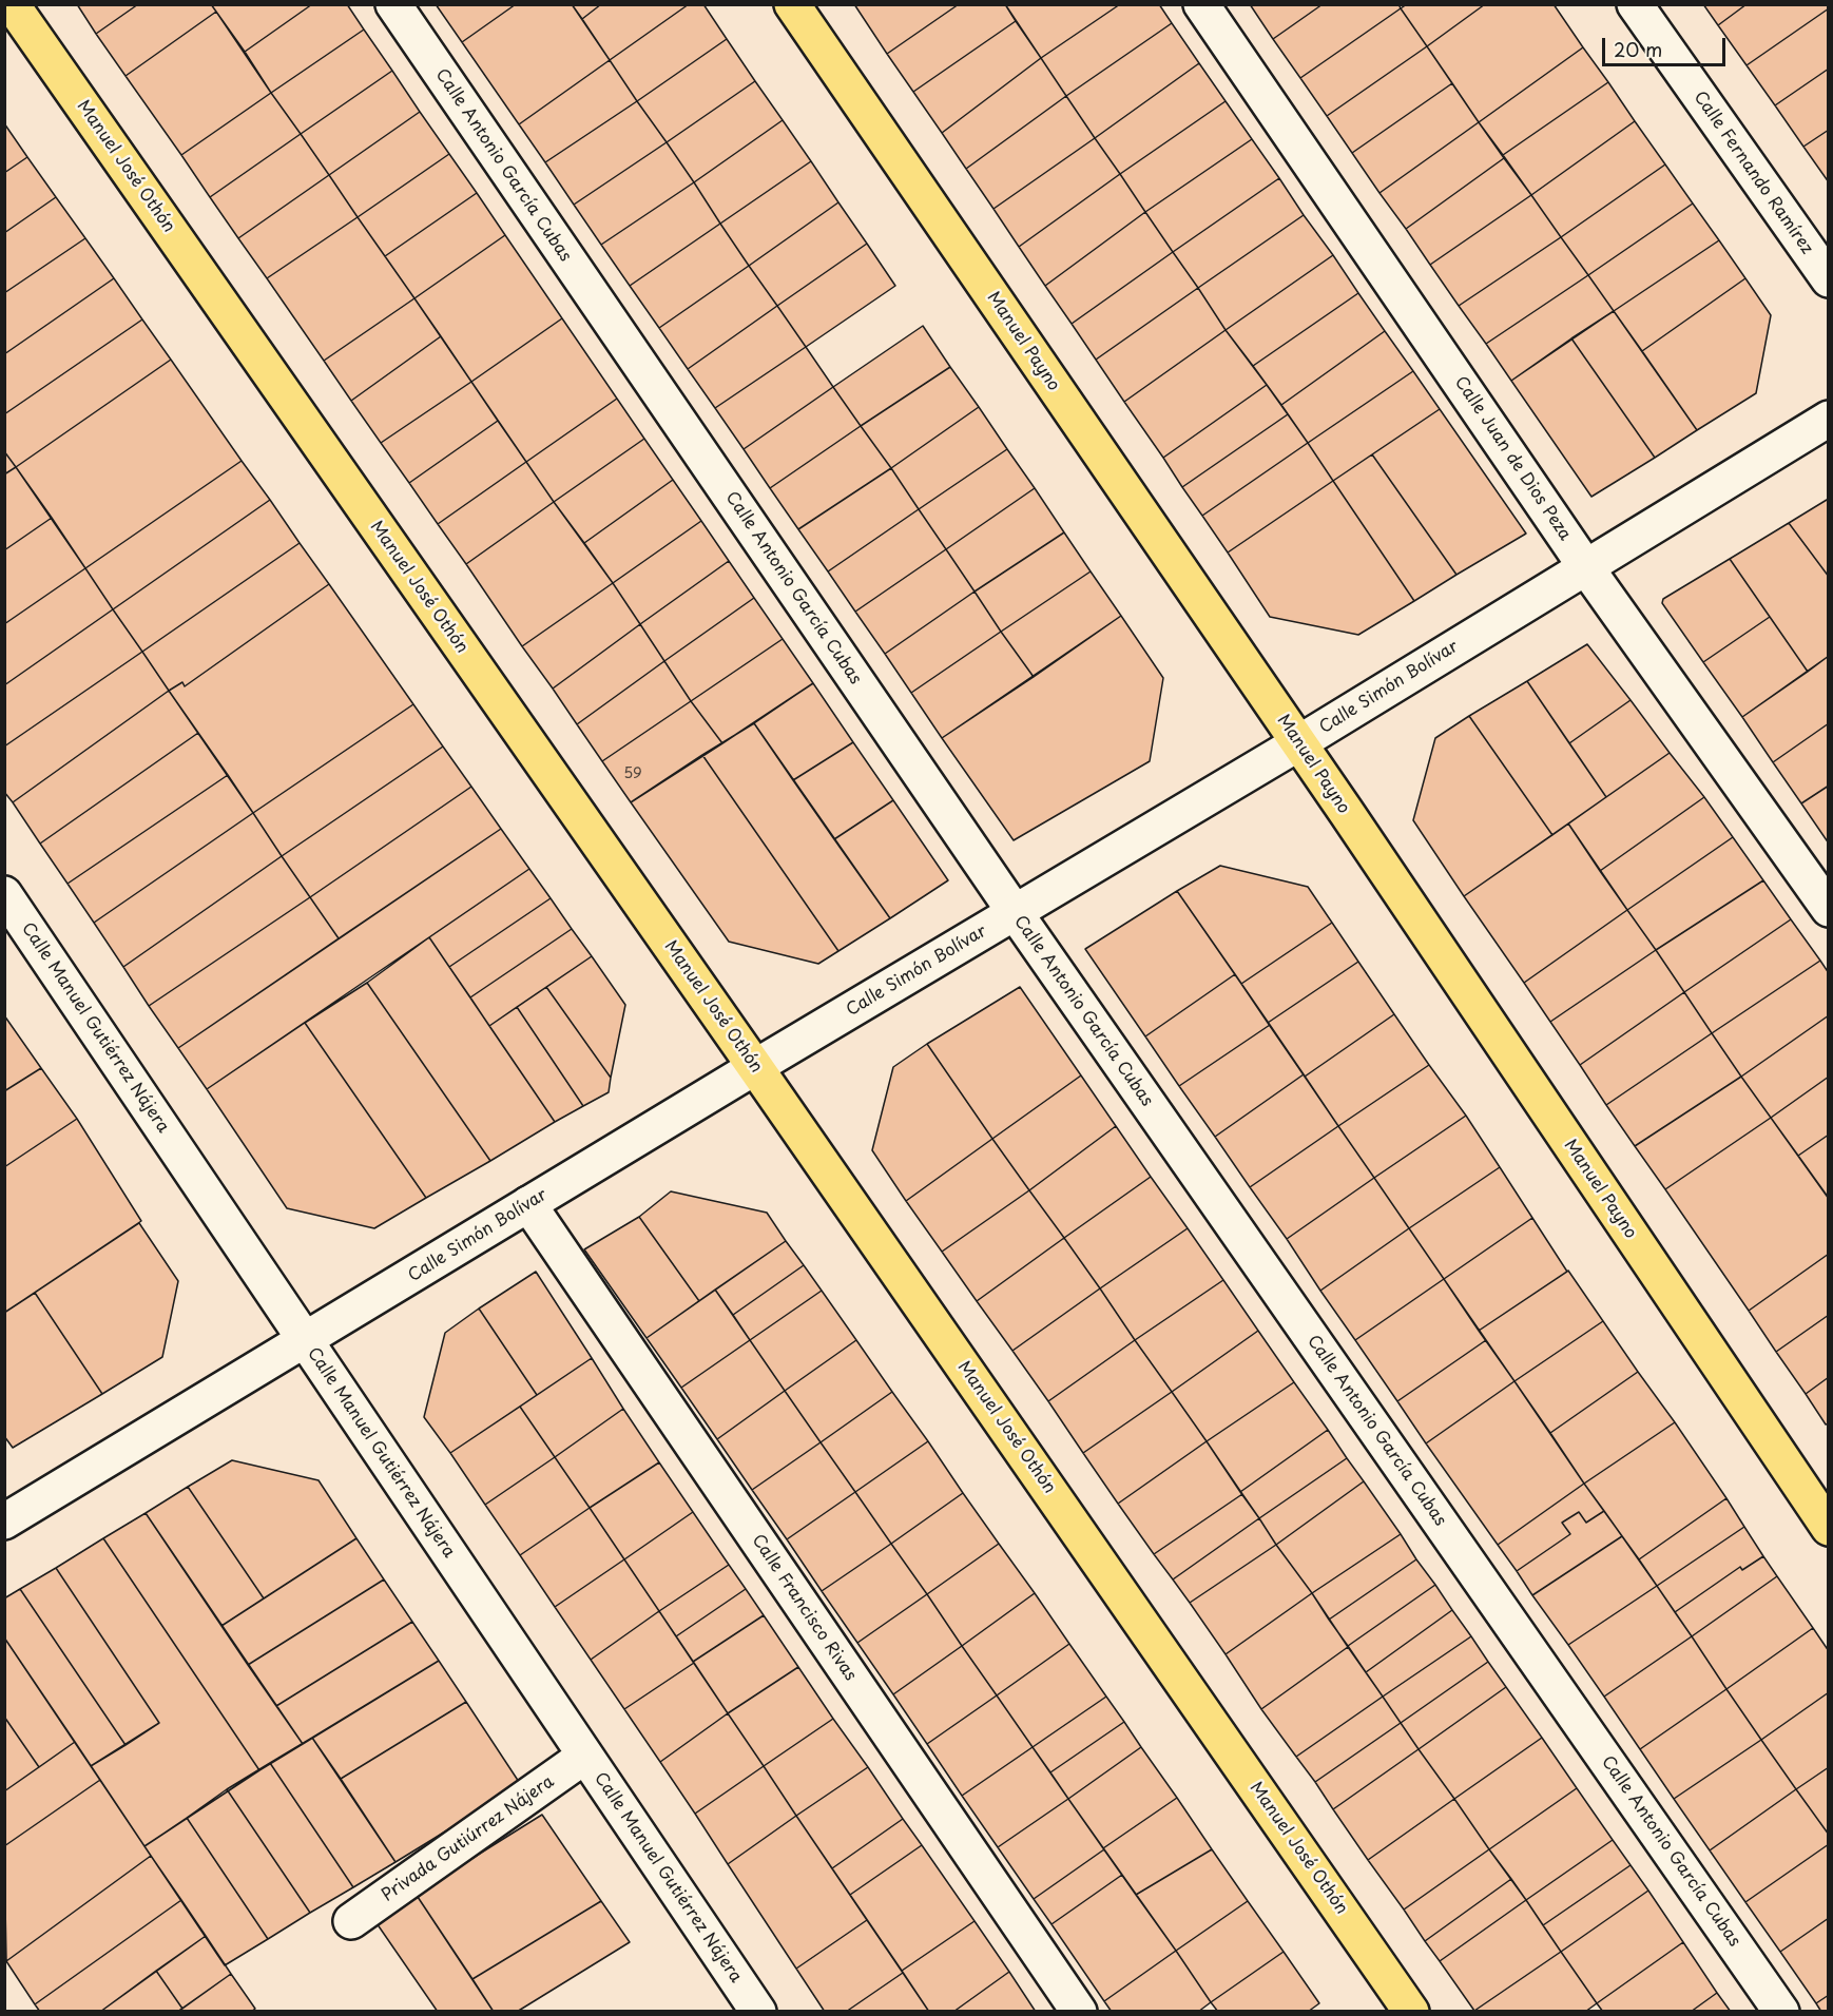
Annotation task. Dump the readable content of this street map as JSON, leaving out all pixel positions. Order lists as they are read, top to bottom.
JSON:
{
  "streets": {
    "main road": ["Manuel José Othón", "Manuel Payno"],
    "street": [
      "Calle Antonio García Cubas",
      "Calle Fernando Ramírez",
      "Calle Juan de Dios Peza",
      "Calle Simón Bolívar",
      "Calle Manuel Gutiérrez Nájera",
      "Calle Francisco Rivas",
      "Privada Gutiúrrez Nájera"
    ]
  },
  "crossings": [
    ["Calle Antonio García Cubas", "Calle Simón Bolívar"],
    ["Manuel José Othón", "Calle Simón Bolívar"],
    ["Manuel Payno", "Calle Simón Bolívar"],
    ["Calle Juan de Dios Peza", "Calle Simón Bolívar"],
    ["Calle Simón Bolívar", "Calle Manuel Gutiérrez Nájera"],
    ["Calle Simón Bolívar", "Calle Francisco Rivas"],
    ["Calle Manuel Gutiérrez Nájera", "Privada Gutiúrrez Nájera"]
  ],
  "house_numbers": ["59"],
  "scale_bar": "20 m"
}
